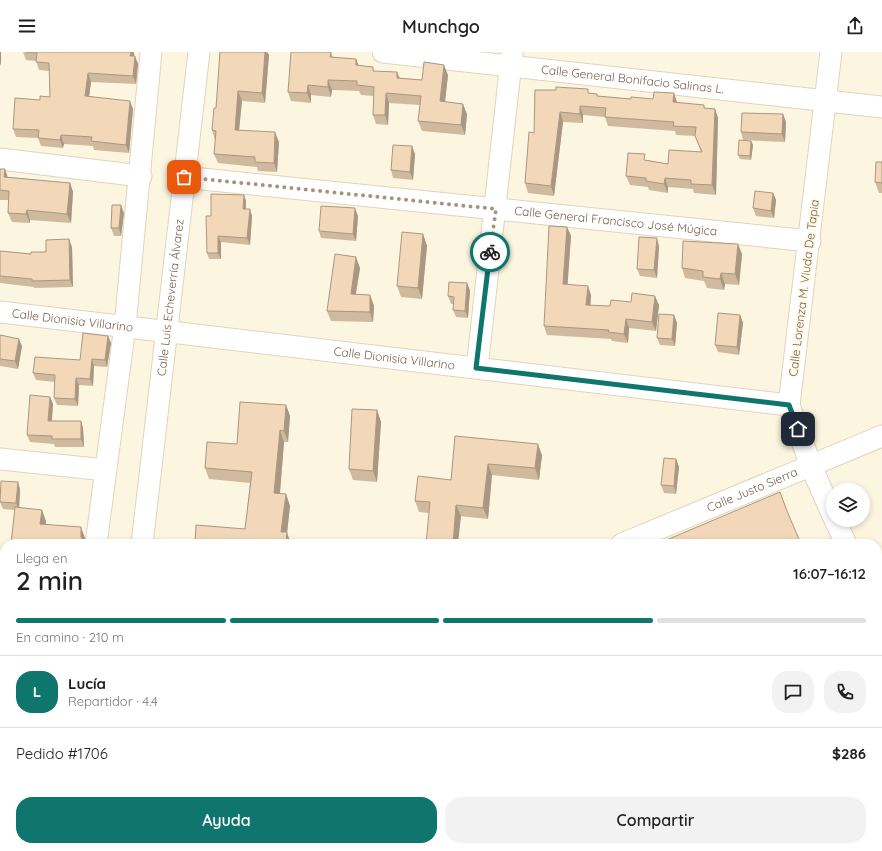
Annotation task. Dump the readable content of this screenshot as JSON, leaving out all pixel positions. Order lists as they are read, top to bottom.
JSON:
{
  "streets": {
    "street": [
      "Calle General Bonifacio Salinas L.",
      "Calle General Francisco José Múgica",
      "Calle Lorenza M. Viuda De Tapia",
      "Calle Luis Echeverría Álvarez",
      "Calle Dionisia Villarino",
      "Calle Justo Sierra"
    ]
  },
  "crossings": [
    ["Calle General Bonifacio Salinas L.", "Calle Lorenza M. Viuda De Tapia"],
    ["Calle General Francisco José Múgica", "Calle Lorenza M. Viuda De Tapia"],
    ["Calle General Francisco José Múgica", "Calle Luis Echeverría Álvarez"],
    ["Calle Lorenza M. Viuda De Tapia", "Calle Dionisia Villarino"],
    ["Calle Lorenza M. Viuda De Tapia", "Calle Justo Sierra"],
    ["Calle Luis Echeverría Álvarez", "Calle Dionisia Villarino"]
  ],
  "page": {
    "header": "Munchgo",
    "heading": ["2 min", "Llega en", "16:07–16:12"],
    "panel": [
      "Lucía",
      "Repartidor · 4.4",
      "Pedido #1706",
      "$286"
    ],
    "bar": "En camino · 210 m",
    "round": "L",
    "buttons": ["Ayuda", "Compartir"]
  }
}
